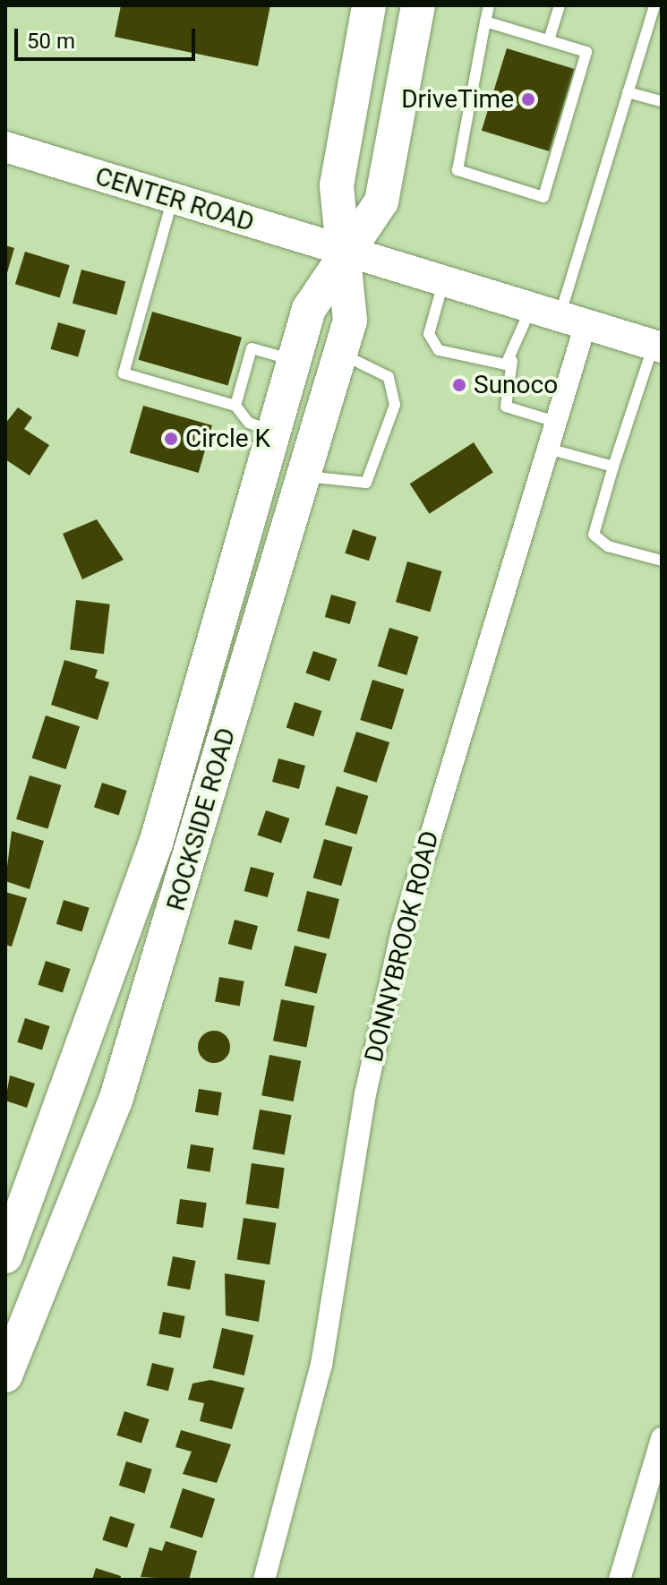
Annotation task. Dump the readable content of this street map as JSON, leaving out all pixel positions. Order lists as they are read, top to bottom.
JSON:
{
  "streets": {
    "main road": ["CENTER ROAD", "ROCKSIDE ROAD"],
    "street": ["DONNYBROOK ROAD"]
  },
  "crossings": [
    ["CENTER ROAD", "ROCKSIDE ROAD"],
    ["CENTER ROAD", "DONNYBROOK ROAD"]
  ],
  "places": ["DriveTime", "Sunoco", "Circle K"],
  "scale_bar": "50 m"
}
